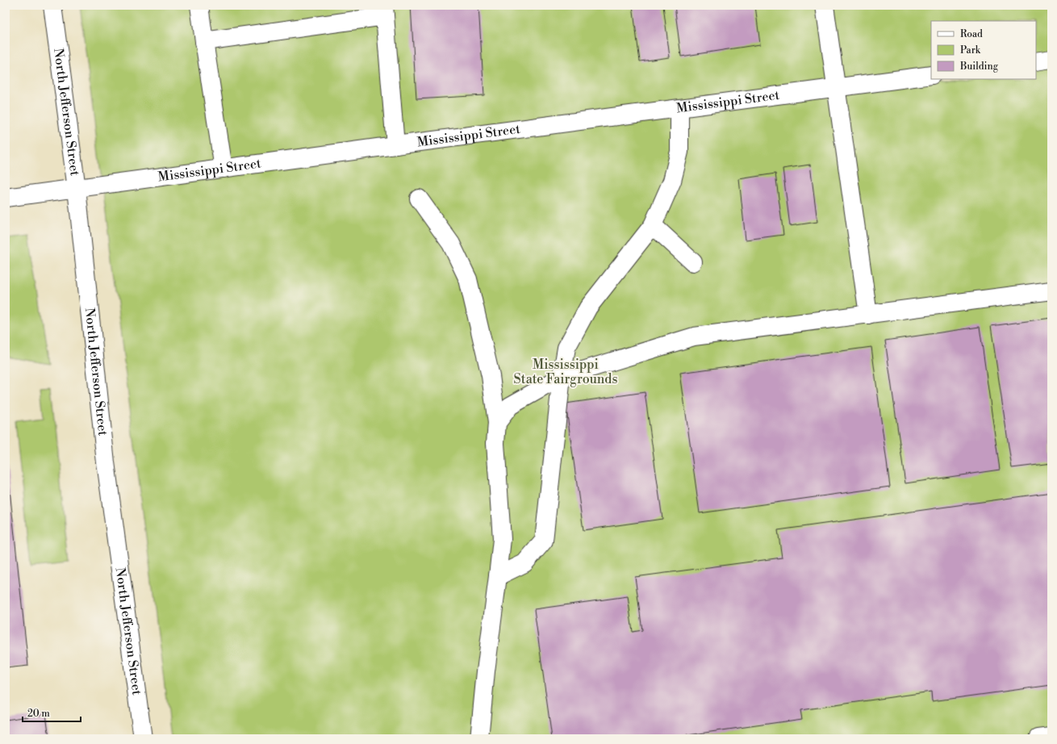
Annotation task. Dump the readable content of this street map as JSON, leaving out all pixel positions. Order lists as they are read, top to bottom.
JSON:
{
  "streets": {
    "street": ["Mississippi Street", "North Jefferson Street"]
  },
  "crossings": [
    ["Mississippi Street", "North Jefferson Street"]
  ],
  "parks": ["Mississippi State Fairgrounds"],
  "legend": ["Road", "Park", "Building"],
  "scale_bar": "20 m"
}
